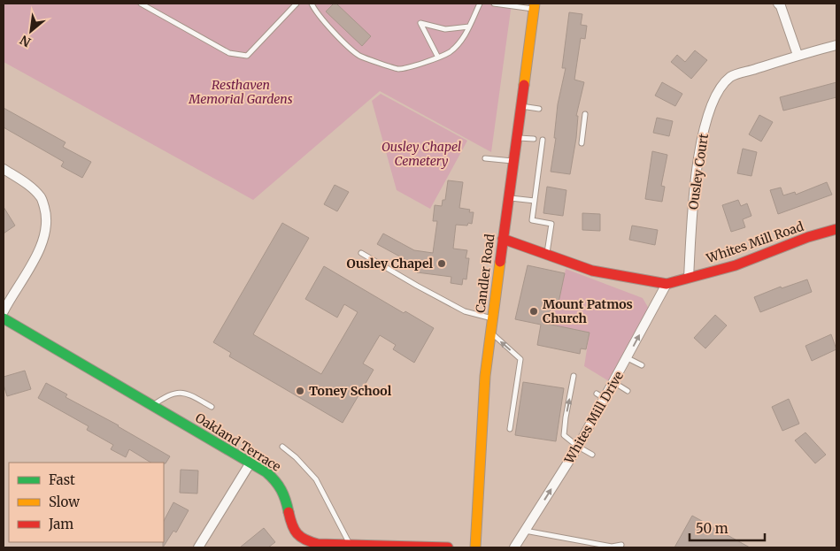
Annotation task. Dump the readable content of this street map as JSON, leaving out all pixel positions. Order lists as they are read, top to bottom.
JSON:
{
  "streets": {
    "street": [
      "Ousley Court",
      "Whites Mill Road",
      "Candler Road",
      "Whites Mill Drive",
      "Oakland Terrace"
    ]
  },
  "crossings": [
    ["Ousley Court", "Whites Mill Road"],
    ["Whites Mill Road", "Candler Road"],
    ["Whites Mill Road", "Whites Mill Drive"]
  ],
  "one_way": ["Whites Mill Drive"],
  "parks": ["Resthaven Memorial Gardens", "Ousley Chapel Cemetery"],
  "places": ["Ousley Chapel", "Mount Patmos Church", "Toney School"],
  "legend": ["Fast", "Slow", "Jam"],
  "scale_bar": "50 m",
  "north": "bottom left"
}
